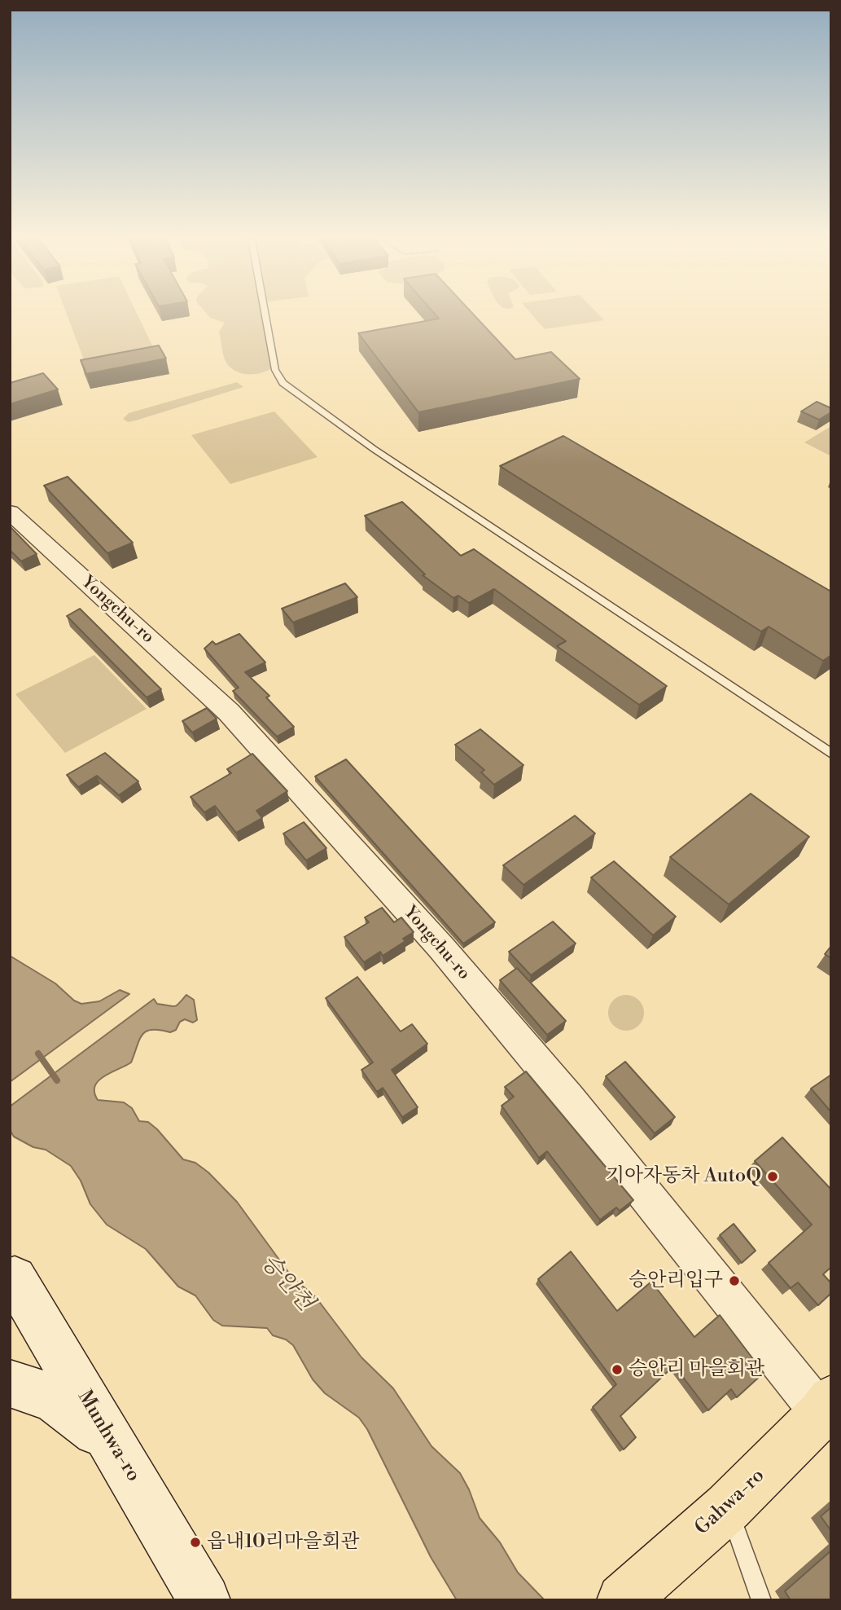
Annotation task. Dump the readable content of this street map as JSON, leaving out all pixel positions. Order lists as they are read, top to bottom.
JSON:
{
  "streets": {
    "main road": ["Munhwa-ro", "Gahwa-ro"],
    "street": ["Yongchu-ro"]
  },
  "crossings": [
    ["Yongchu-ro", "Gahwa-ro"]
  ],
  "water": ["승안천"],
  "places": [
    "기아자동차 AutoQ",
    "승안리입구",
    "승안리 마을회관",
    "읍내10리마을회관"
  ]
}
